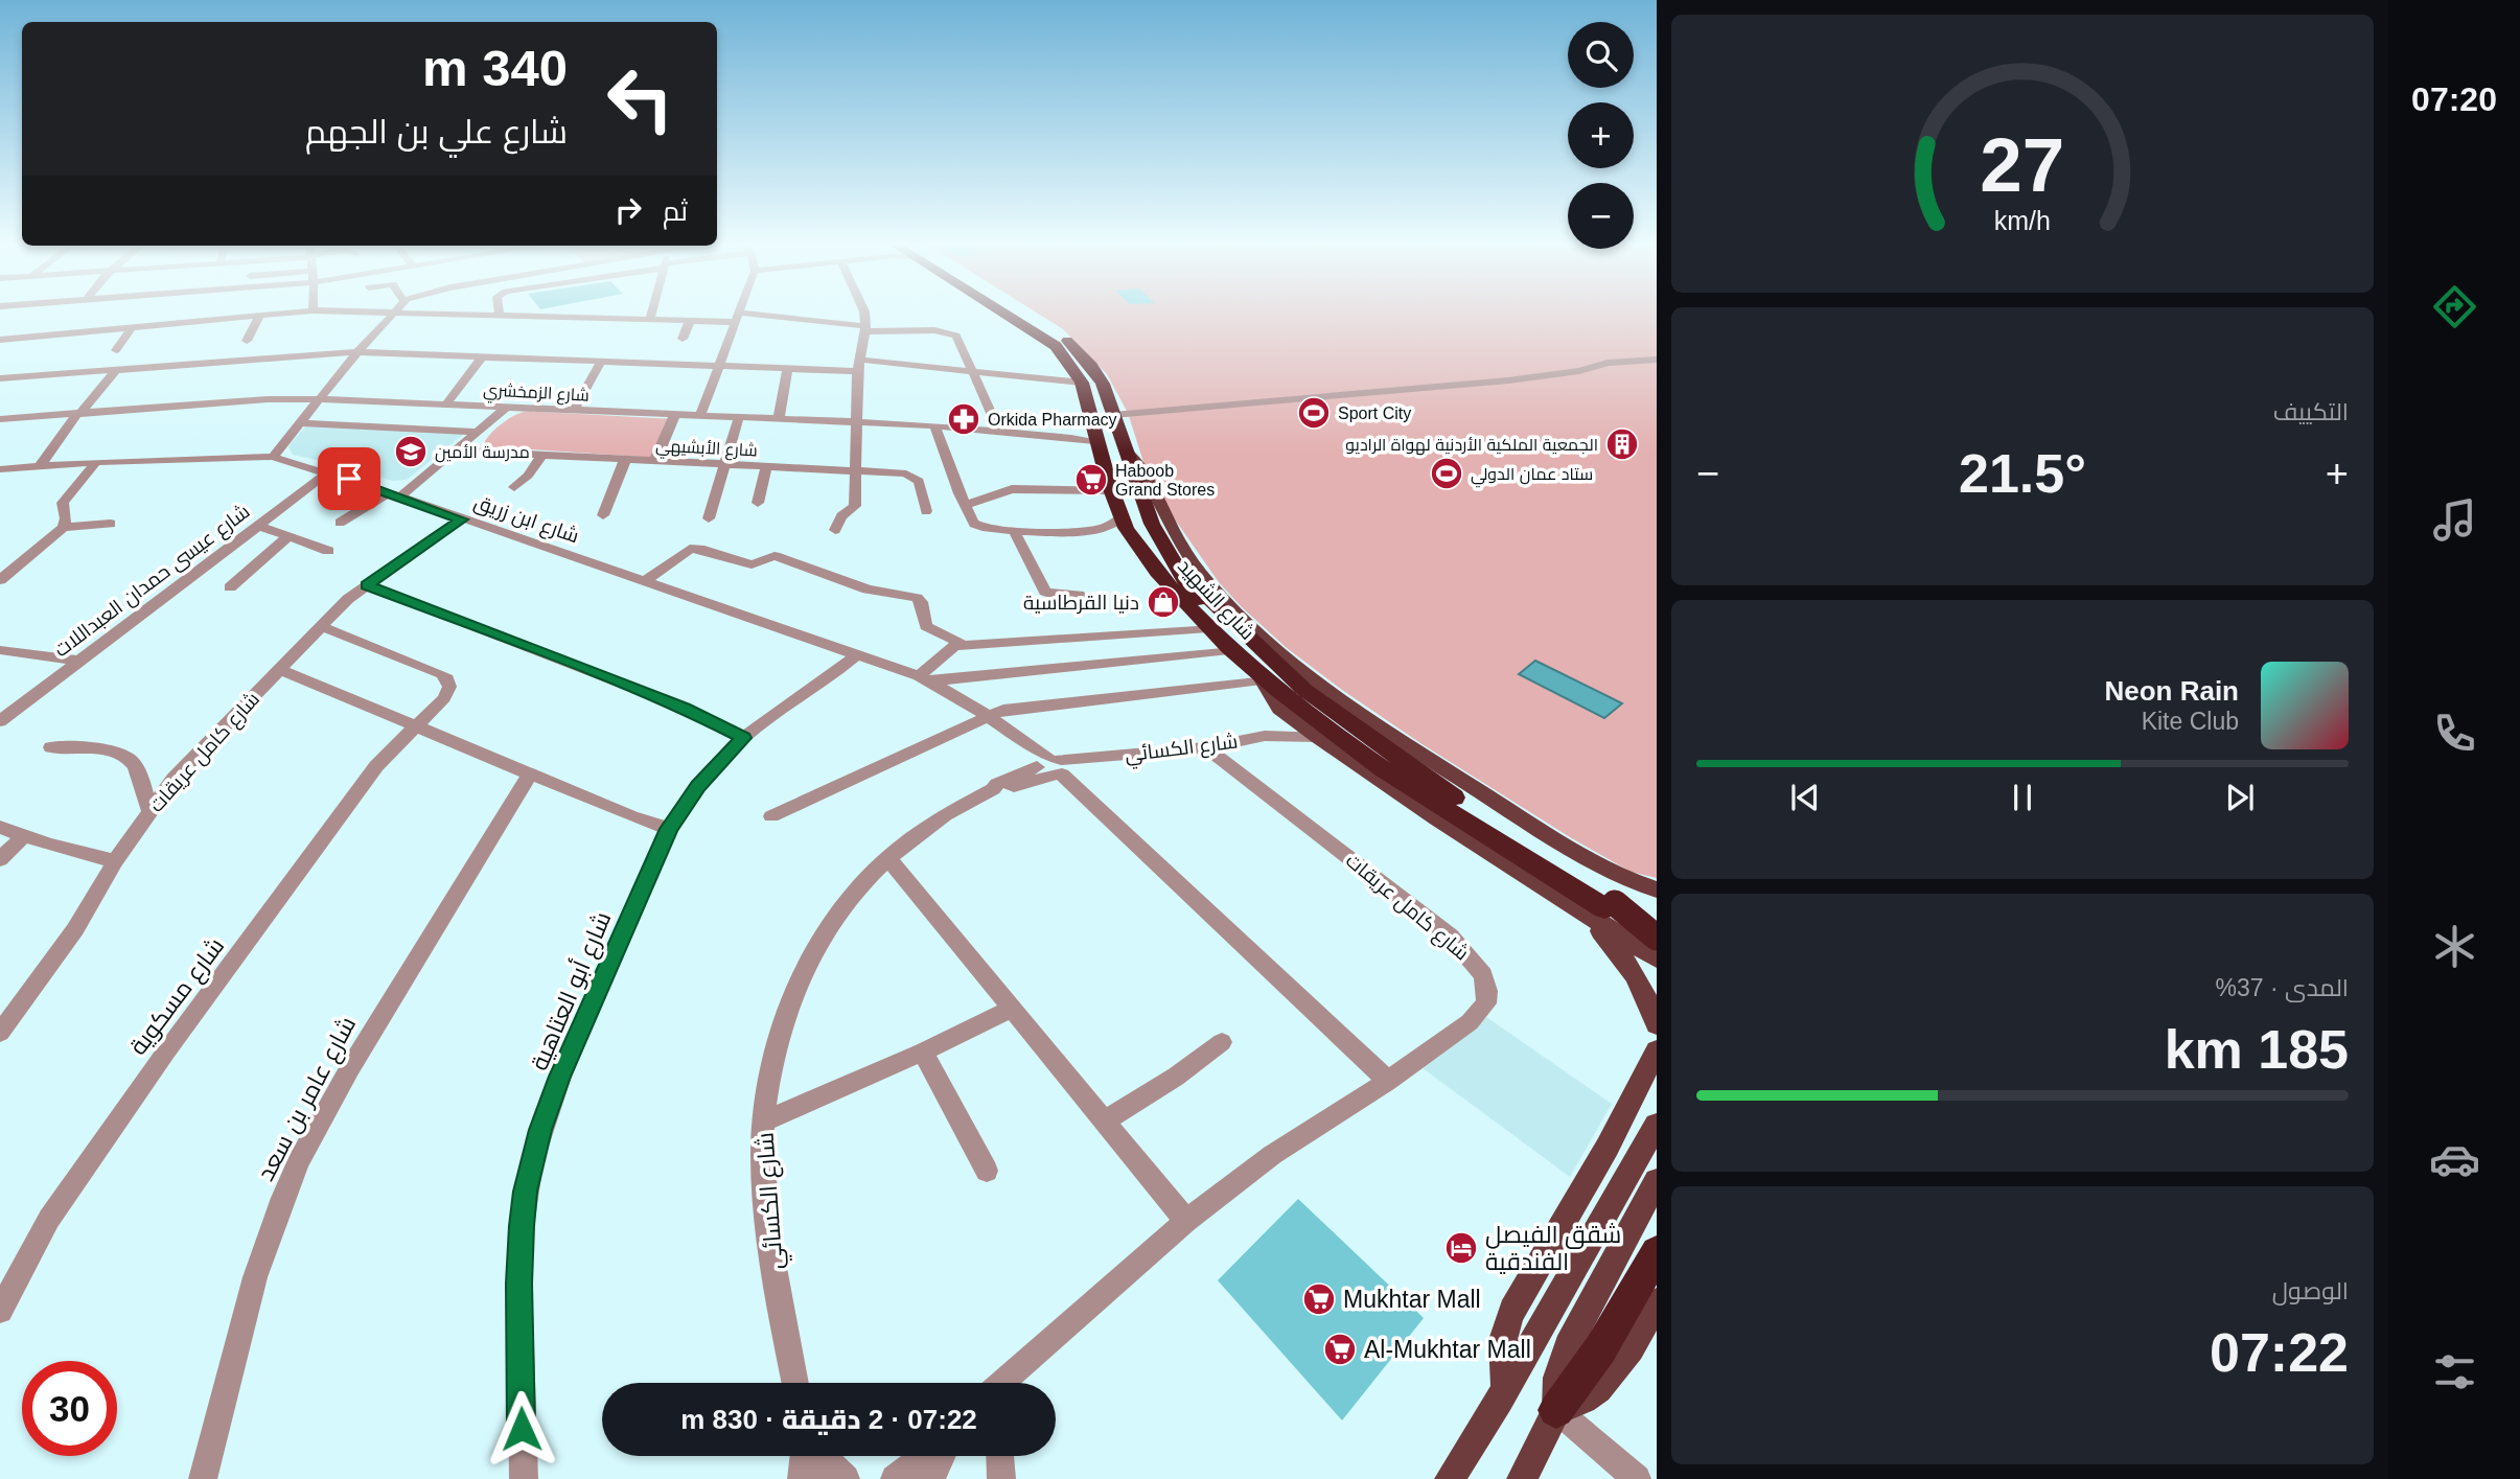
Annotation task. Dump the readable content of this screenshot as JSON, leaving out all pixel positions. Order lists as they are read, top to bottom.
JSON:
{
  "streets": {
    "highway": ["شارع الشهيد"],
    "street": [
      "شارع الزمخشري",
      "شارع الأبشيهي",
      "شارع ابن زريق",
      "شارع عيسى حمدان العبداللات",
      "شارع الكسائي",
      "شارع كامل عريقات",
      "شارع أبو العتاهية",
      "شارع مسكوية",
      "شارع عامر بن سعد"
    ]
  },
  "crossings": [
    ["شارع الزمخشري", "شارع الشهيد"],
    ["شارع ابن زريق", "شارع عيسى حمدان العبداللات"],
    ["شارع ابن زريق", "شارع الكسائي"],
    ["شارع ابن زريق", "شارع كامل عريقات"],
    ["شارع ابن زريق", "شارع أبو العتاهية"],
    ["شارع الكسائي", "شارع كامل عريقات"],
    ["شارع كامل عريقات", "شارع مسكوية"]
  ],
  "places": {
    "sports": ["Sport City", "ستاد عمان الدولي"],
    "pharmacy": ["Orkida Pharmacy"],
    "building": ["الجمعية الملكية الأردنية لهواة الراديو"],
    "school or university": ["مدرسة الأمين"],
    "supermarket": ["Haboob Grand Stores", "Mukhtar Mall", "ِAl-Mukhtar Mall"],
    "shop": ["دنيا القرطاسية"],
    "hotel": ["شقق الفيصل الفندقية"]
  },
  "page": {
    "tabs": "07:20",
    "map_buttons": ["+", "−"],
    "turn": ["340 m", "شارع علي بن الجهم"],
    "then": "ثم",
    "tile": [
      "التكييف",
      ["المدى · 37%", "185 km"],
      ["الوصول", "07:22"]
    ],
    "heat": ["−", "21.5°", "+"],
    "song": ["Neon Rain", "Kite Club"],
    "limit": "30",
    "trip": "07:22 · 2 دقيقة · 830 m",
    "gauge": ["27", "km/h"]
  }
}
